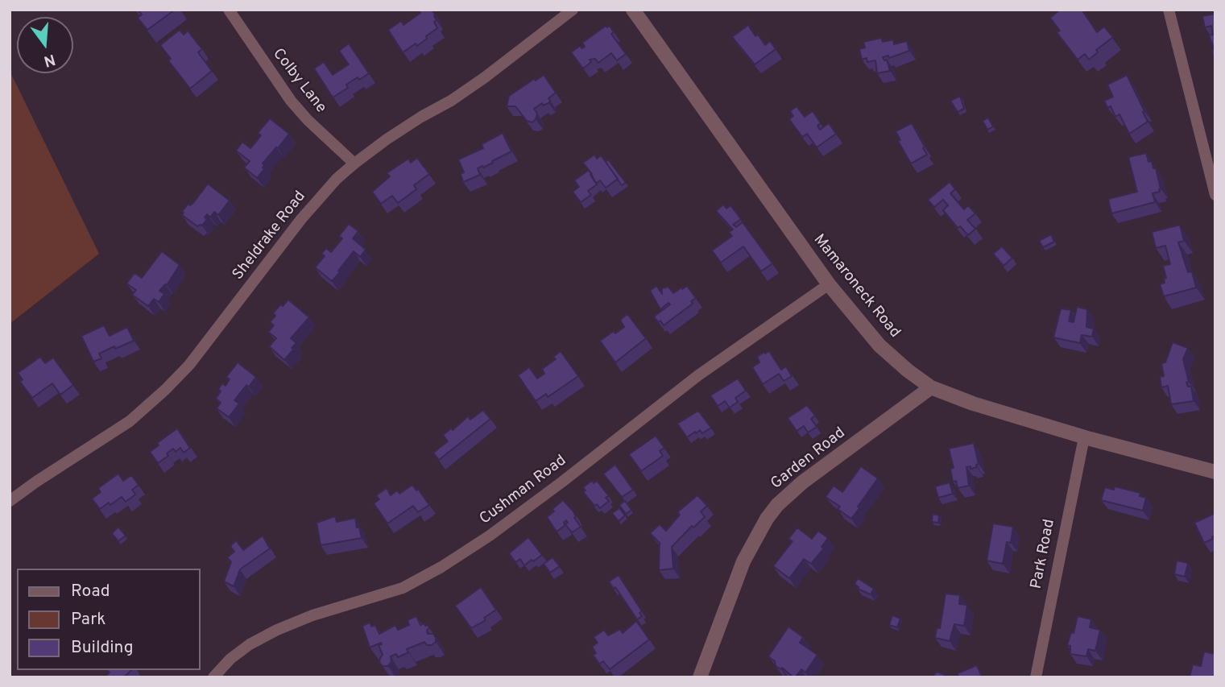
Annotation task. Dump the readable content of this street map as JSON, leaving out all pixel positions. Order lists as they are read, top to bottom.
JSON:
{
  "streets": {
    "street": [
      "Colby Lane",
      "Sheldrake Road",
      "Mamaroneck Road",
      "Garden Road",
      "Cushman Road",
      "Park Road"
    ]
  },
  "crossings": [
    ["Colby Lane", "Sheldrake Road"],
    ["Mamaroneck Road", "Garden Road"],
    ["Mamaroneck Road", "Cushman Road"],
    ["Mamaroneck Road", "Park Road"]
  ],
  "legend": ["Road", "Park", "Building"],
  "north": "bottom"
}
